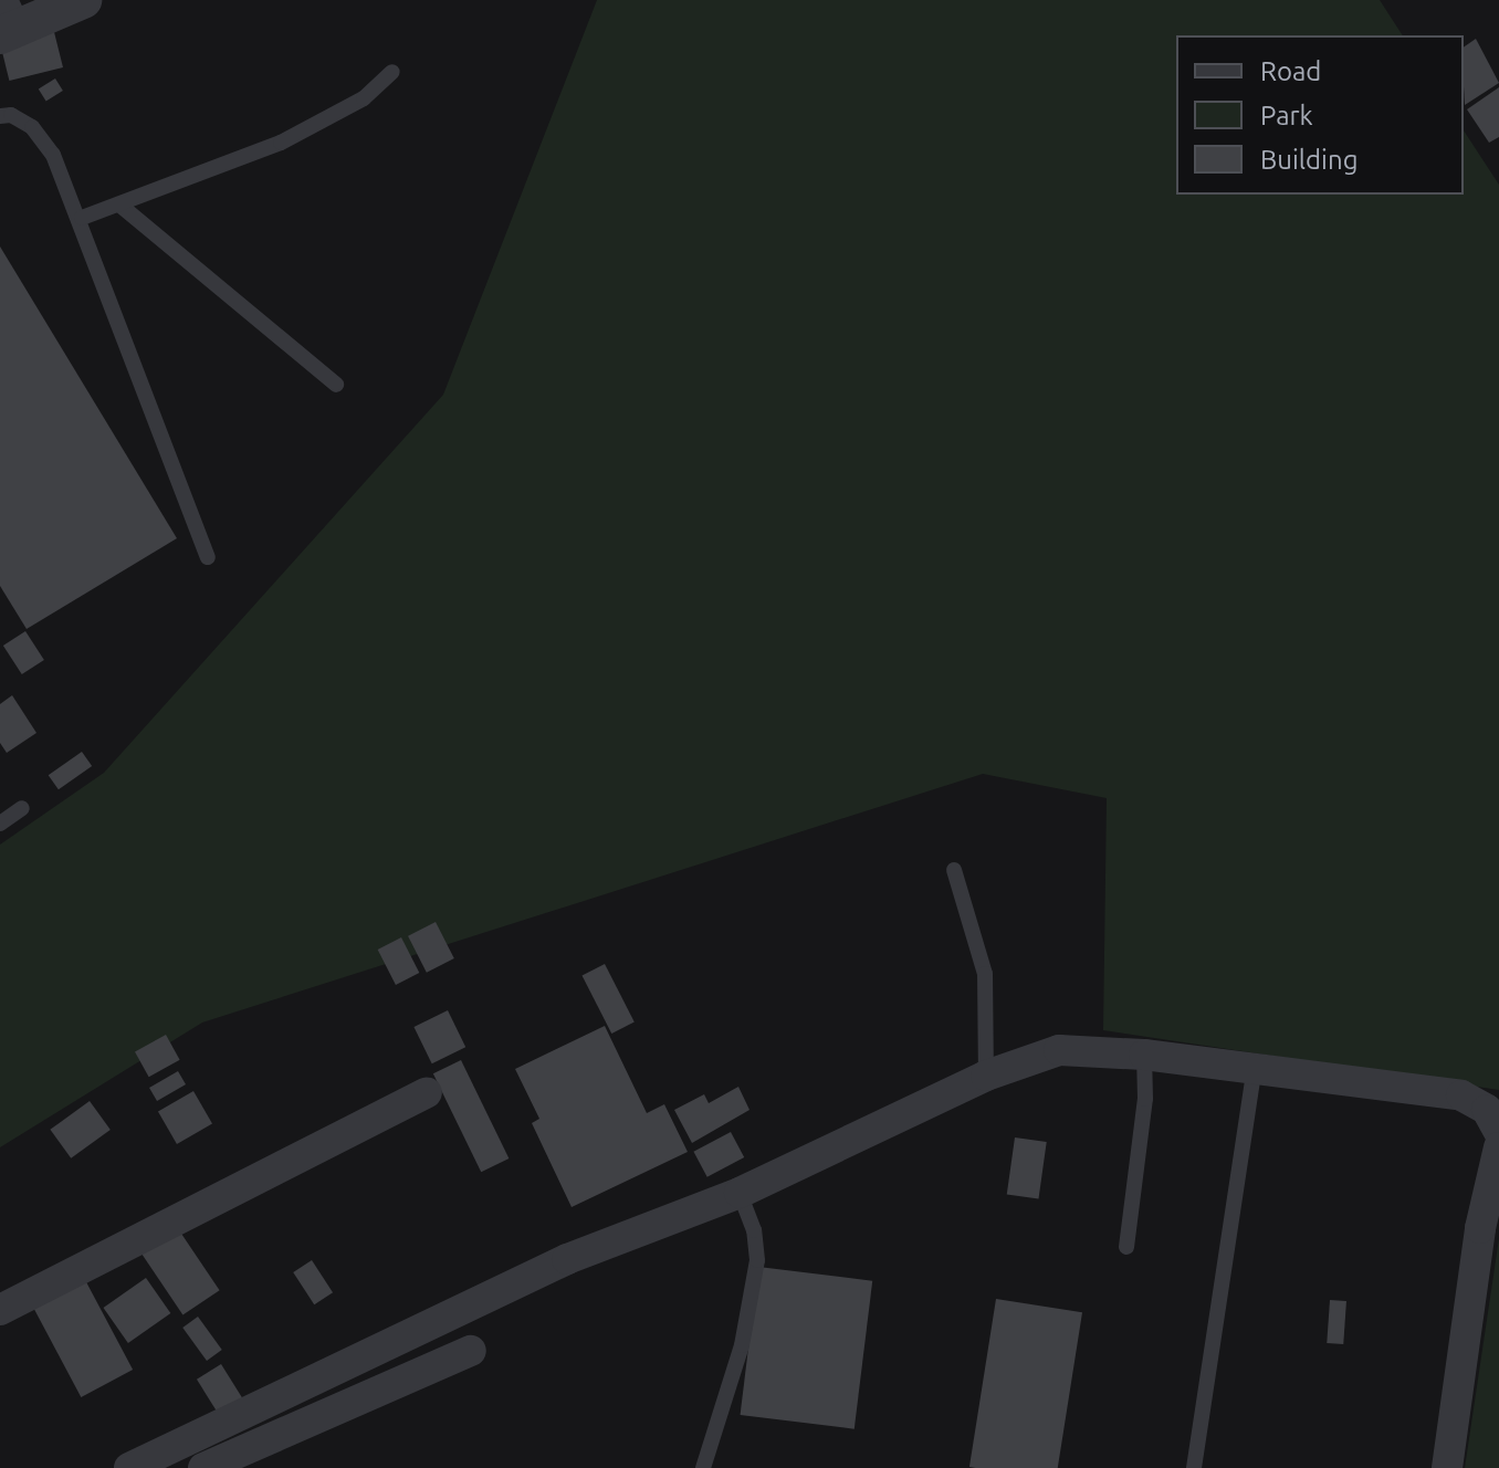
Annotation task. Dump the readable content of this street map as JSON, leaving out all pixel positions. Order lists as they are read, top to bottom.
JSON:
{
  "legend": ["Road", "Park", "Building"]
}
